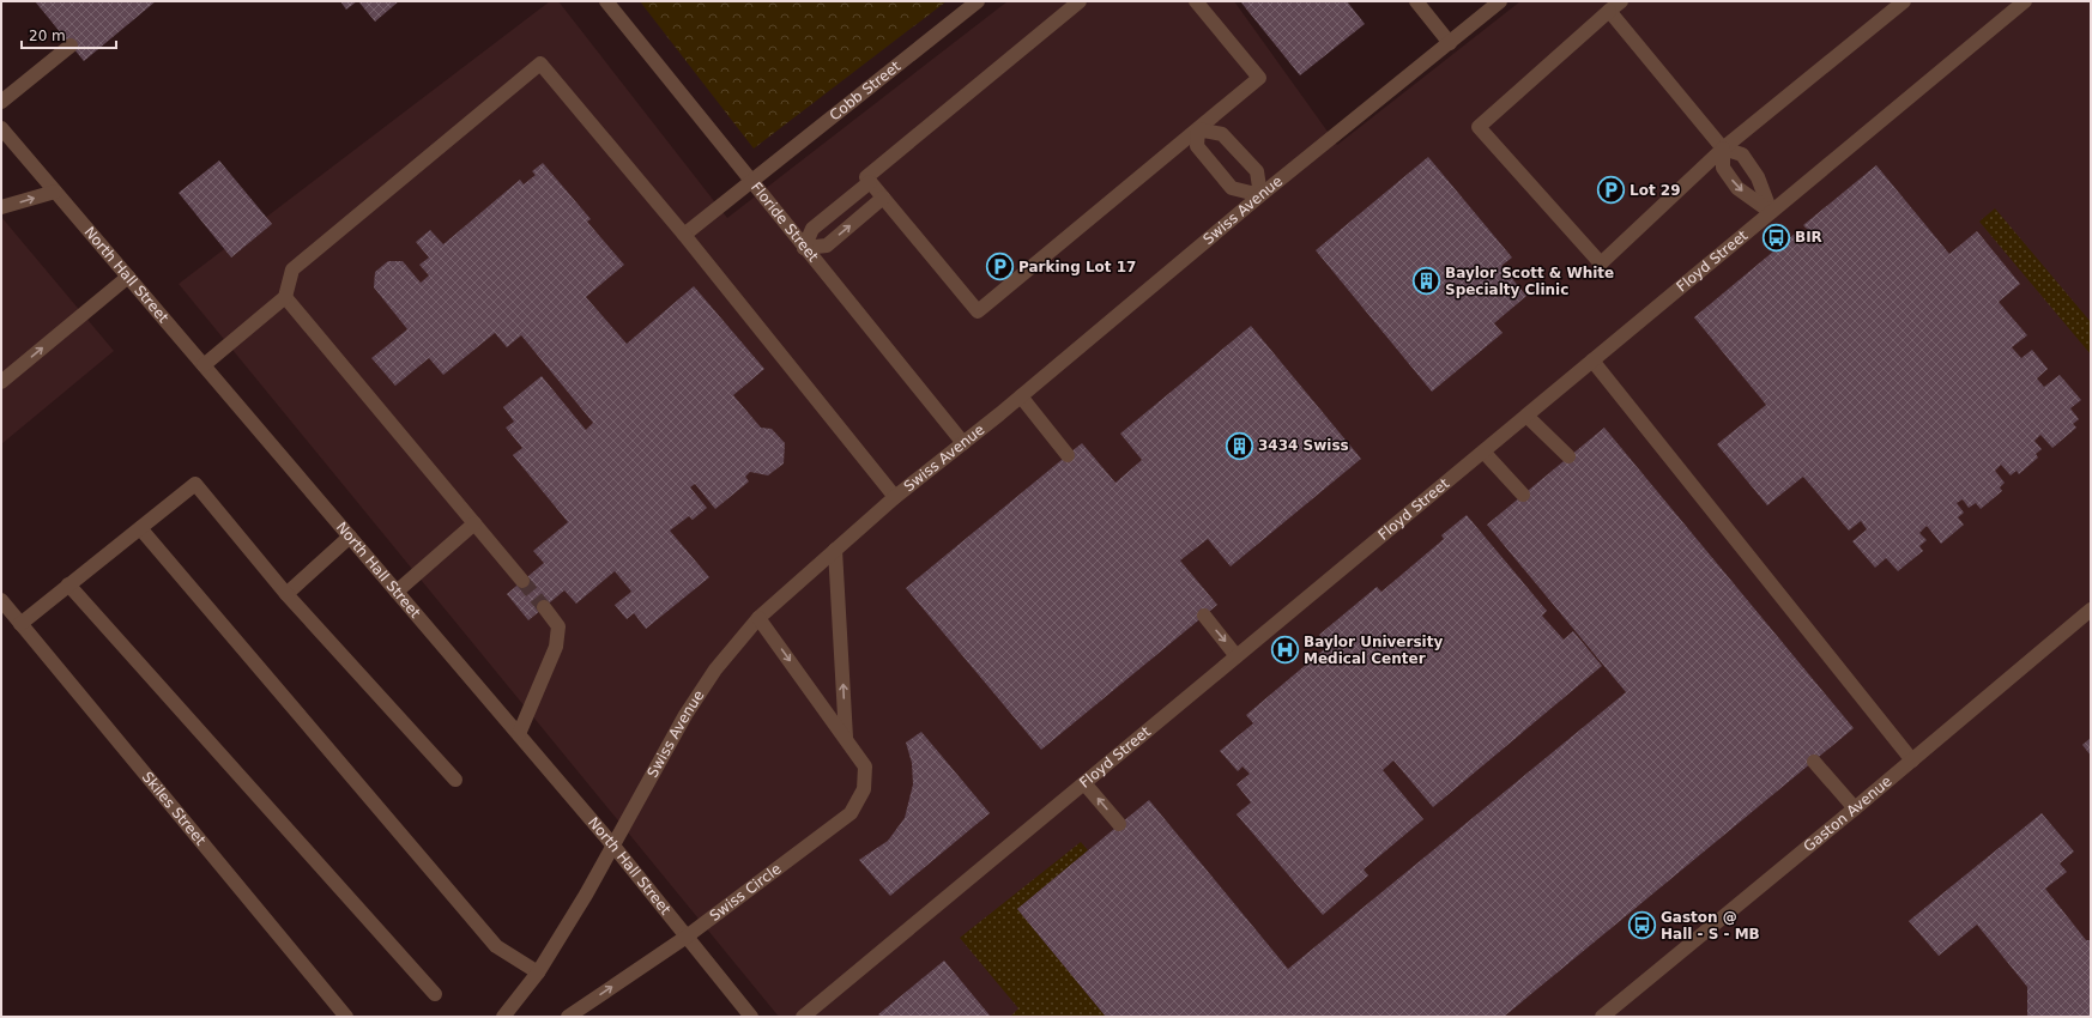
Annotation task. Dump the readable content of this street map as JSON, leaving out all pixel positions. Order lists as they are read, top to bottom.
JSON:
{
  "streets": {
    "street": [
      "Cobb Street",
      "Swiss Avenue",
      "Floride Street",
      "Floyd Street",
      "North Hall Street",
      "Skiles Street",
      "Gaston Avenue",
      "Swiss Circle"
    ]
  },
  "crossings": [
    ["Cobb Street", "Floride Street"],
    ["Swiss Avenue", "Floride Street"],
    ["Swiss Avenue", "North Hall Street"],
    ["Swiss Avenue", "Swiss Circle"],
    ["North Hall Street", "Swiss Circle"]
  ],
  "places": {
    "parking": ["Lot 29", "Parking Lot 17"],
    "bus stop": ["BIR", "Gaston @ Hall - S - MB"],
    "building": ["Baylor Scott & White Specialty Clinic", "3434 Swiss"],
    "hospital": ["Baylor University Medical Center"]
  },
  "scale_bar": "20 m"
}
